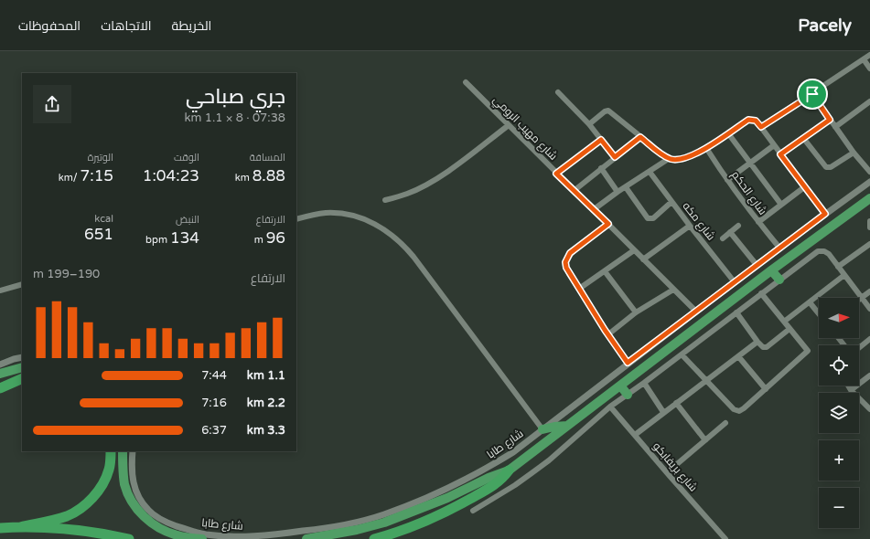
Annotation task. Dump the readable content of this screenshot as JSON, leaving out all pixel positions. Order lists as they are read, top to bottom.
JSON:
{
  "streets": {
    "street": [
      "شارع مهيب الرومي",
      "شارع الحكم",
      "شارع مكه",
      "شارع طابا",
      "شارع بريفابكو"
    ]
  },
  "crossings": [
    ["شارع مهيب الرومي", "شارع طابا"],
    ["شارع الحكم", "شارع طابا"],
    ["شارع مكه", "شارع طابا"]
  ],
  "north": "right",
  "page": {
    "header": "Pacely",
    "nav": ["الخريطة", "الاتجاهات", "المحفوظات"],
    "heading": ["جري صباحي", "07:38 · 8 × 1.1 km"],
    "stats": [
      ["المسافة", "8.88 km"],
      ["الوقت", "1:04:23"],
      ["الوتيرة", "7:15 /km"],
      ["الارتفاع", "96 m"],
      ["النبض", "134 bpm"],
      ["kcal", "651"]
    ],
    "chart": ["الارتفاع", "190–199 m"],
    "map_buttons": ["+", "−"],
    "list": [
      {
        "name": "1.1 km",
        "note": "7:44"
      },
      {
        "name": "2.2 km",
        "note": "7:16"
      },
      {
        "name": "3.3 km",
        "note": "6:37"
      }
    ]
  }
}
